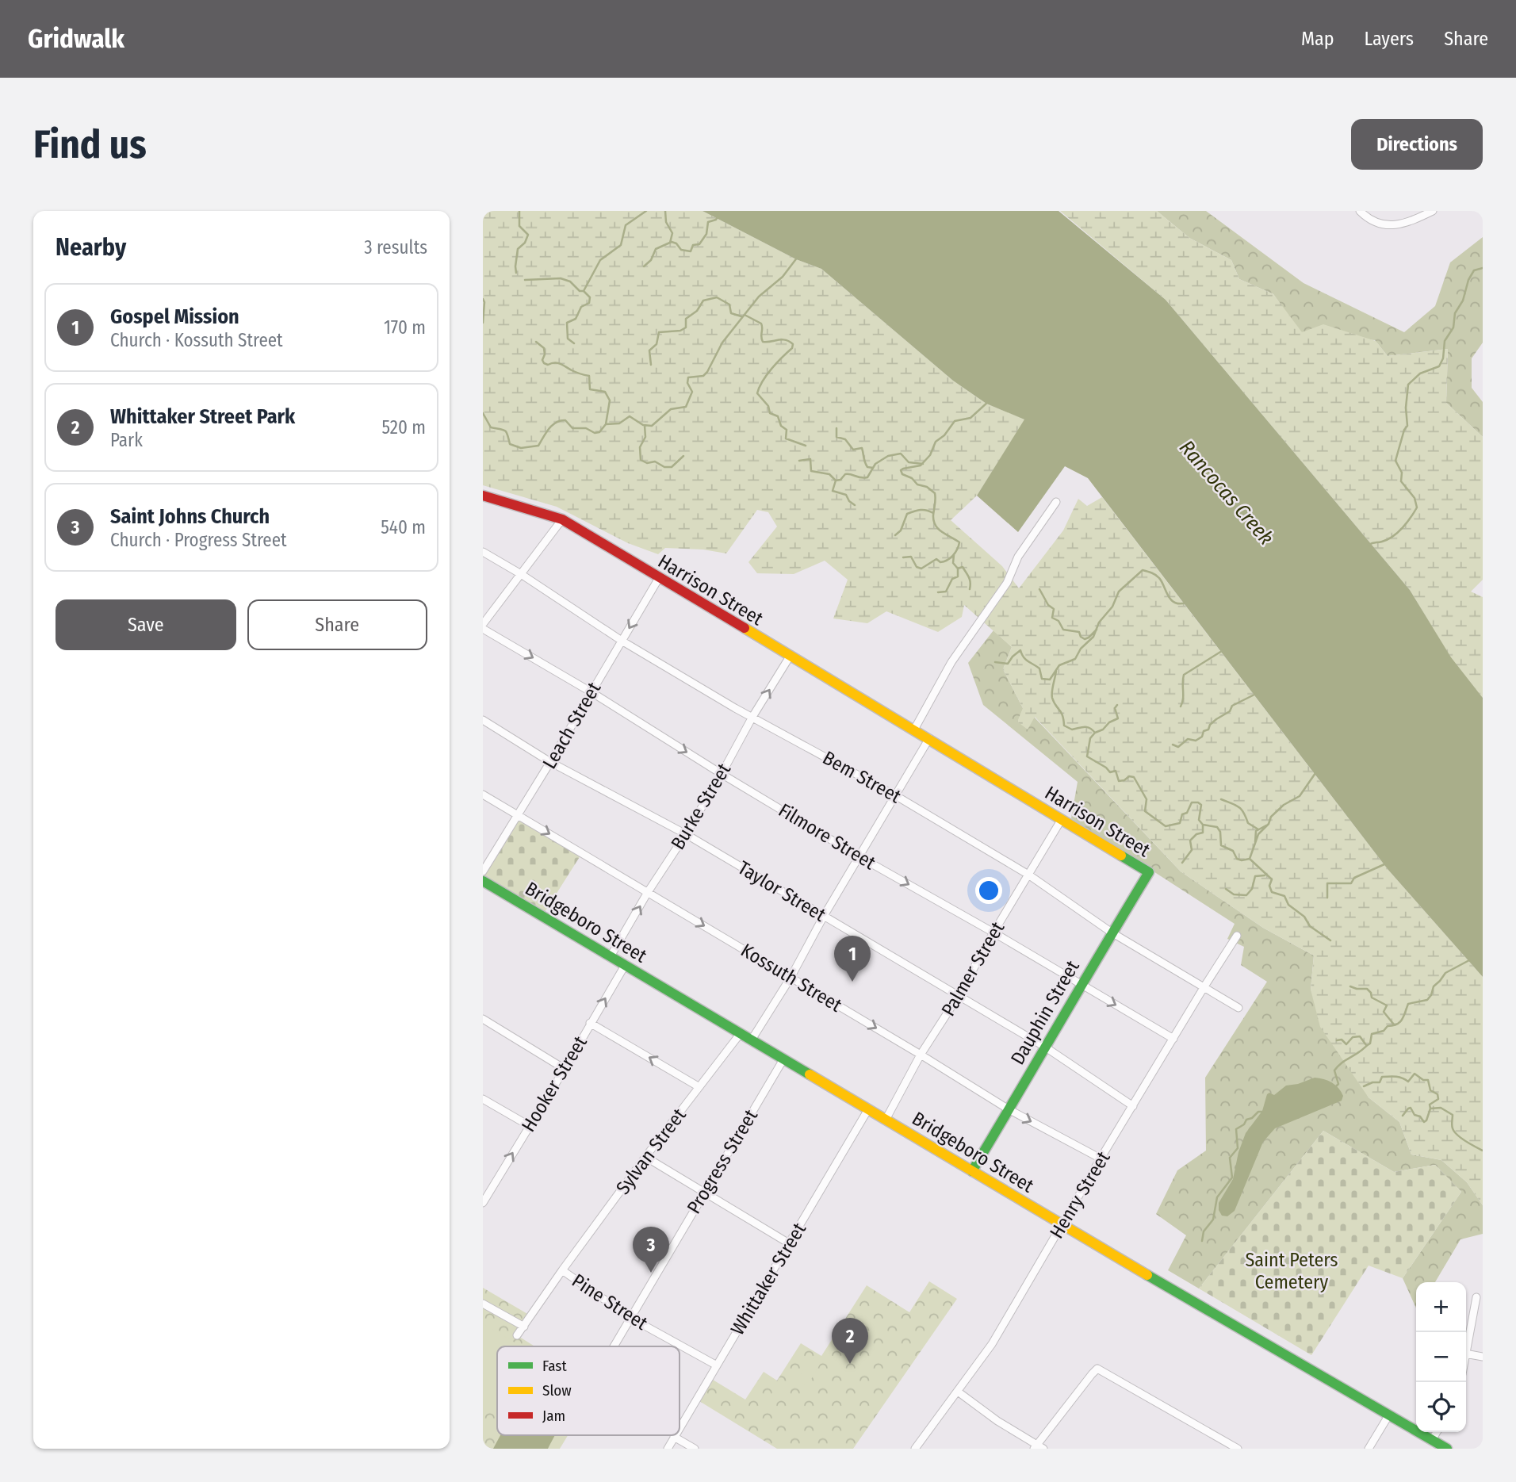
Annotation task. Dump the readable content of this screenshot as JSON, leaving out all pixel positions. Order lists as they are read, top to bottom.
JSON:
{
  "streets": {
    "main road": ["Harrison Street", "Bridgeboro Street", "Dauphin Street"],
    "street": [
      "Leach Street",
      "Bem Street",
      "Burke Street",
      "Filmore Street",
      "Taylor Street",
      "Palmer Street",
      "Kossuth Street",
      "Hooker Street",
      "Sylvan Street",
      "Progress Street",
      "Henry Street",
      "Whittaker Street",
      "Pine Street"
    ]
  },
  "crossings": [
    ["Harrison Street", "Leach Street"],
    ["Harrison Street", "Burke Street"],
    ["Harrison Street", "Palmer Street"],
    ["Harrison Street", "Dauphin Street"],
    ["Leach Street", "Bem Street"],
    ["Leach Street", "Filmore Street"],
    ["Leach Street", "Taylor Street"],
    ["Leach Street", "Kossuth Street"],
    ["Bem Street", "Burke Street"],
    ["Bem Street", "Palmer Street"],
    ["Bem Street", "Dauphin Street"],
    ["Bem Street", "Henry Street"],
    ["Burke Street", "Filmore Street"],
    ["Burke Street", "Taylor Street"],
    ["Burke Street", "Bridgeboro Street"],
    ["Burke Street", "Kossuth Street"],
    ["Filmore Street", "Palmer Street"],
    ["Filmore Street", "Dauphin Street"],
    ["Filmore Street", "Henry Street"],
    ["Taylor Street", "Palmer Street"],
    ["Taylor Street", "Dauphin Street"],
    ["Taylor Street", "Henry Street"],
    ["Bridgeboro Street", "Palmer Street"],
    ["Bridgeboro Street", "Dauphin Street"],
    ["Bridgeboro Street", "Hooker Street"],
    ["Bridgeboro Street", "Sylvan Street"],
    ["Bridgeboro Street", "Progress Street"],
    ["Bridgeboro Street", "Henry Street"],
    ["Bridgeboro Street", "Whittaker Street"],
    ["Palmer Street", "Kossuth Street"],
    ["Kossuth Street", "Dauphin Street"],
    ["Kossuth Street", "Henry Street"],
    ["Sylvan Street", "Pine Street"],
    ["Progress Street", "Pine Street"],
    ["Whittaker Street", "Pine Street"]
  ],
  "one_way": [
    "Burke Street",
    "Filmore Street",
    "Kossuth Street",
    "Hooker Street"
  ],
  "water": ["Rancocas Creek"],
  "parks": ["Saint Peters Cemetery"],
  "legend": ["Fast", "Slow", "Jam"],
  "page": {
    "header": "Gridwalk",
    "nav": ["Map", "Layers", "Share"],
    "buttons": [
      "Directions",
      ["Save", "Share"]
    ],
    "title": "Find us",
    "heading": ["Nearby", "3 results"],
    "list": [
      {
        "mark": "1",
        "name": "Gospel Mission",
        "note": "Church · Kossuth Street",
        "value": "170 m"
      },
      {
        "mark": "2",
        "name": "Whittaker Street Park",
        "note": "Park",
        "value": "520 m"
      },
      {
        "mark": "3",
        "name": "Saint Johns Church",
        "note": "Church · Progress Street",
        "value": "540 m"
      }
    ],
    "pins": ["1", "3", "2"],
    "map_buttons": ["+", "−"]
  }
}
